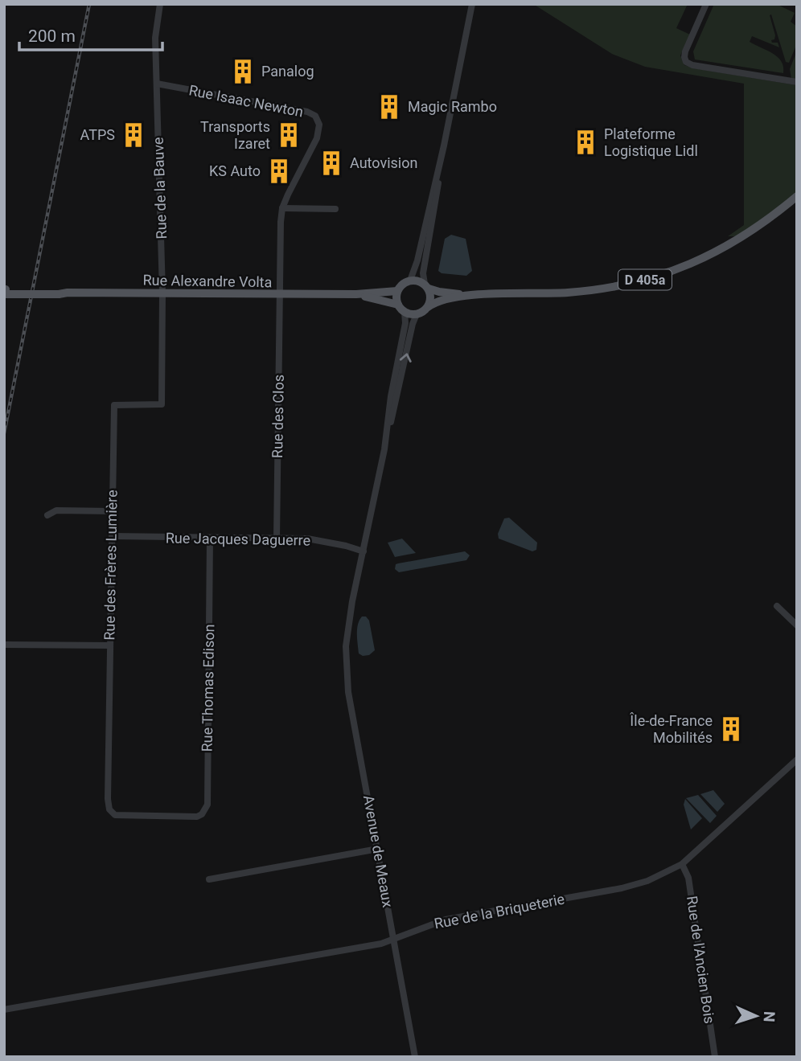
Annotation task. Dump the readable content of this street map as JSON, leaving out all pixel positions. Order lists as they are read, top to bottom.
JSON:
{
  "streets": {
    "main road": ["D 405a", "Rue Alexandre Volta"],
    "street": [
      "Rue Isaac Newton",
      "Rue de la Bauve",
      "Rue des Clos",
      "Rue Jacques Daguerre",
      "Rue des Frères Lumière",
      "Rue Thomas Edison",
      "Avenue de Meaux",
      "Rue de la Briqueterie",
      "Rue de l'Ancien Bois"
    ]
  },
  "crossings": [
    ["Rue Isaac Newton", "Rue de la Bauve"],
    ["Rue Isaac Newton", "Rue Alexandre Volta"],
    ["Rue Isaac Newton", "Rue des Clos"],
    ["Rue de la Bauve", "Rue Alexandre Volta"],
    ["Rue de la Bauve", "Rue des Frères Lumière"],
    ["D 405a", "Rue Alexandre Volta"],
    ["Rue Alexandre Volta", "Rue des Clos"],
    ["Rue Alexandre Volta", "Rue des Frères Lumière"],
    ["Rue des Clos", "Rue Jacques Daguerre"],
    ["Rue Jacques Daguerre", "Rue des Frères Lumière"],
    ["Rue Jacques Daguerre", "Rue Thomas Edison"],
    ["Rue Jacques Daguerre", "Avenue de Meaux"],
    ["Rue des Frères Lumière", "Rue Thomas Edison"],
    ["Avenue de Meaux", "Rue de la Briqueterie"],
    ["Rue de la Briqueterie", "Rue de l'Ancien Bois"]
  ],
  "places": {
    "building": [
      "Panalog",
      "Magic Rambo",
      "ATPS",
      "Transports Izaret",
      "Plateforme Logistique Lidl",
      "Autovision",
      "KS Auto",
      "Île-de-France Mobilités"
    ]
  },
  "scale_bar": "200 m",
  "north": "right"
}
